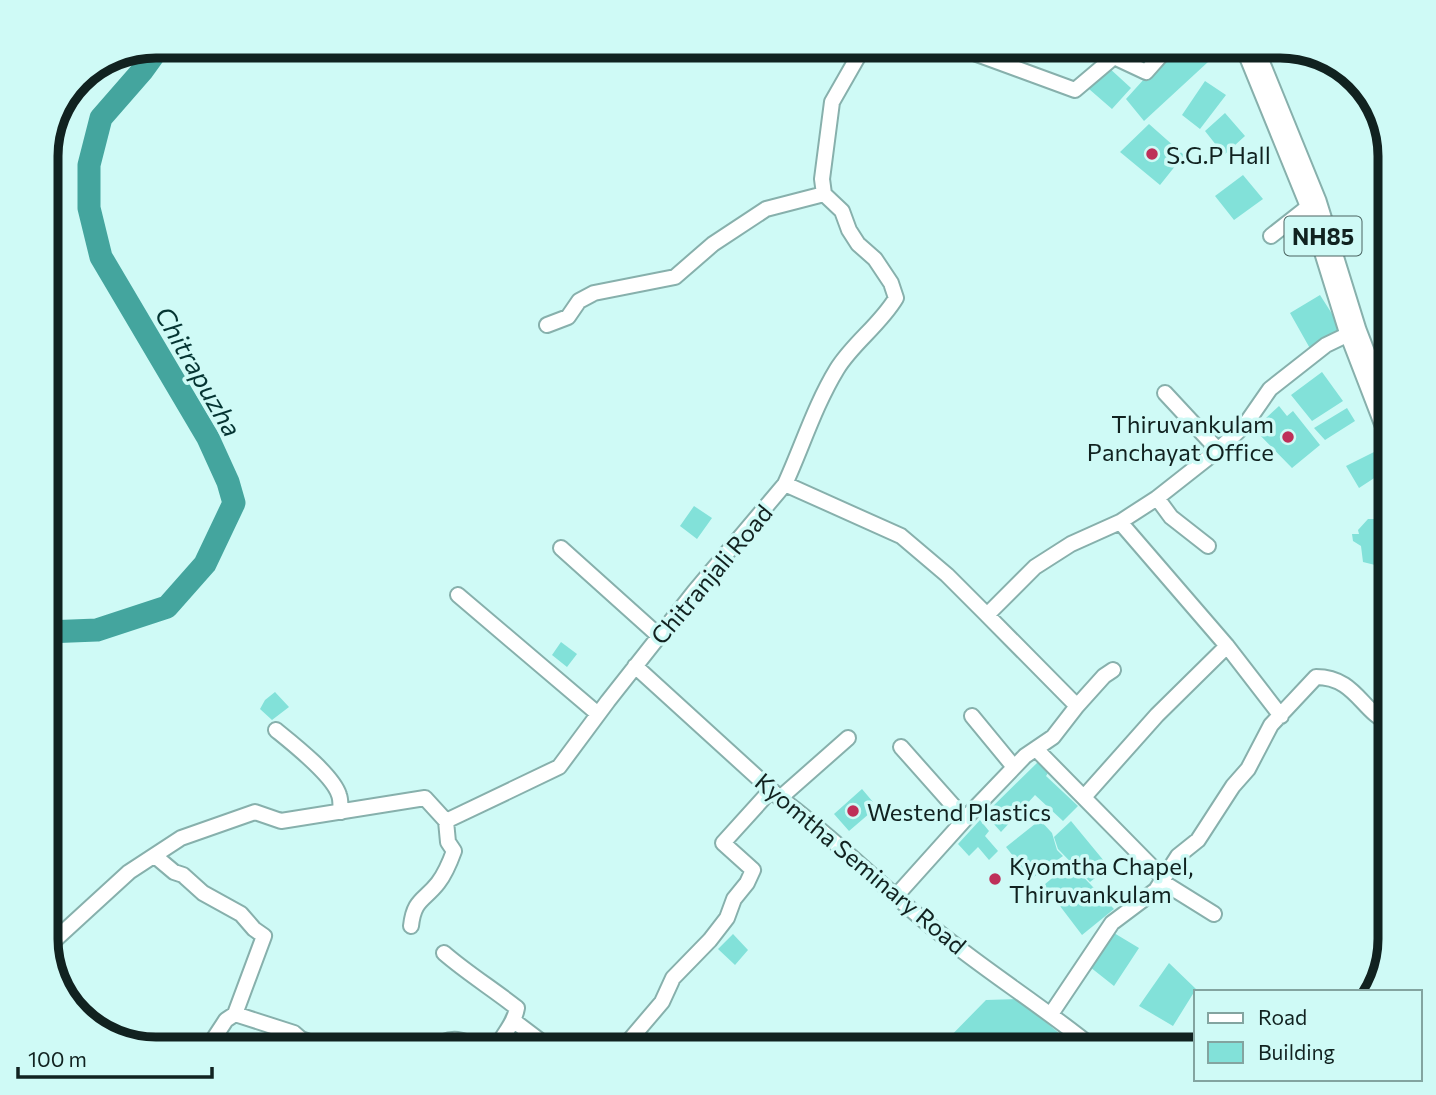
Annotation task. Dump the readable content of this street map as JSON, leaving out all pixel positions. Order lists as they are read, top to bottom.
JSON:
{
  "streets": {
    "highway": ["NH85"],
    "street": ["Chitranjali Road", "Kyomtha Seminary Road"]
  },
  "crossings": [
    ["Chitranjali Road", "Kyomtha Seminary Road"]
  ],
  "water": ["Chitrapuzha"],
  "places": [
    "S.G.P Hall",
    "Thiruvankulam Panchayat Office",
    "Westend Plastics",
    "Kyomtha Chapel, Thiruvankulam"
  ],
  "legend": ["Road", "Building"],
  "scale_bar": "100 m"
}
